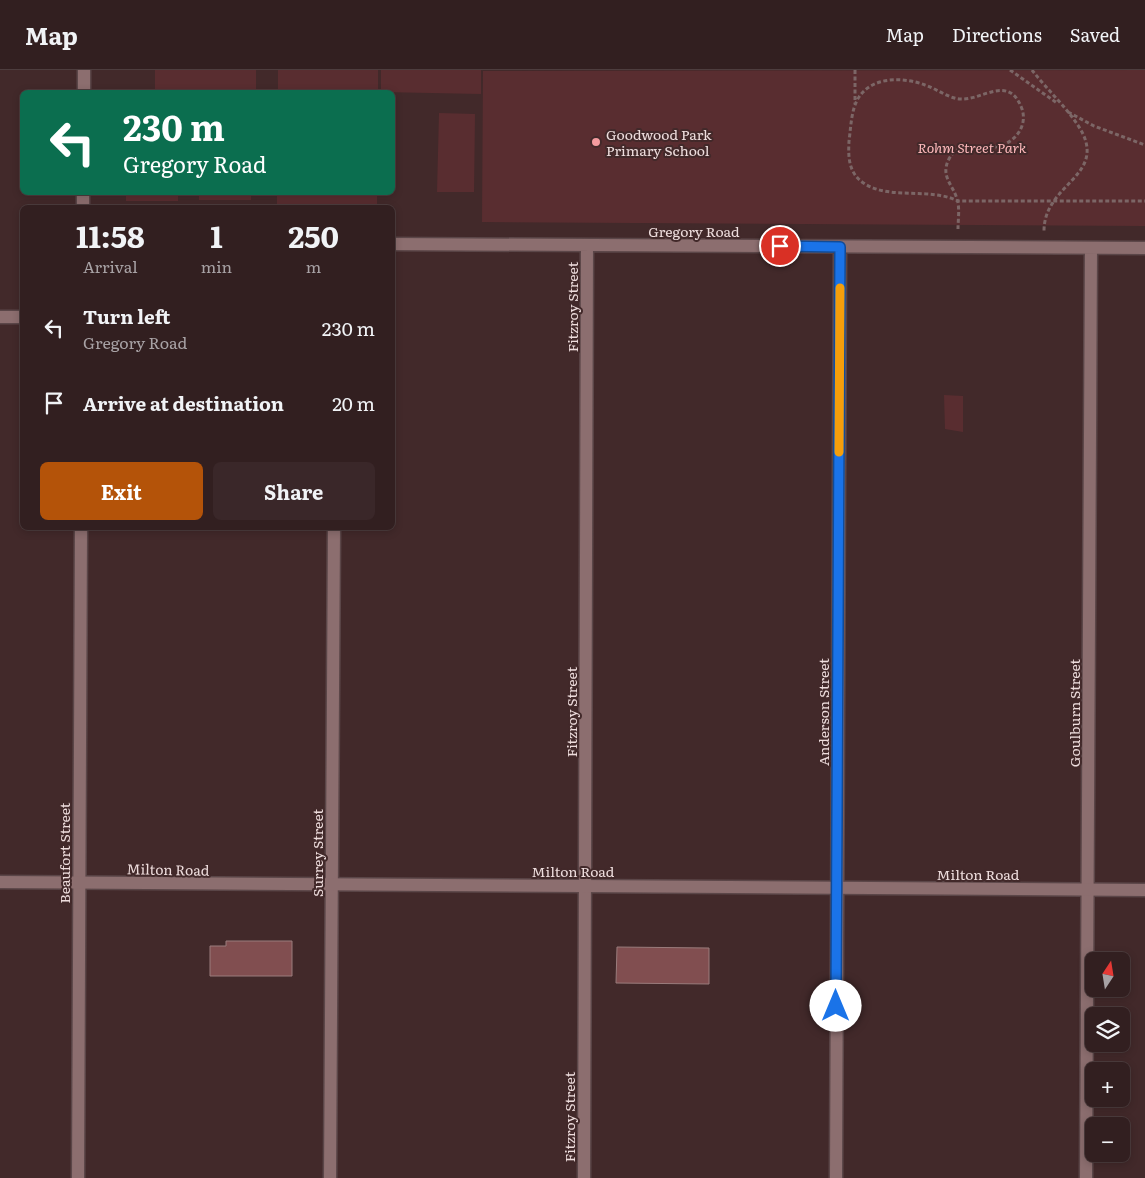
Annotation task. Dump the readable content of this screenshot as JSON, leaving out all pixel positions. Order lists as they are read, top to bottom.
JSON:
{
  "streets": {
    "street": [
      "Gregory Road",
      "Fitzroy Street",
      "Anderson Street",
      "Goulburn Street",
      "Beaufort Street",
      "Surrey Street",
      "Milton Road"
    ]
  },
  "crossings": [
    ["Gregory Road", "Fitzroy Street"],
    ["Gregory Road", "Anderson Street"],
    ["Gregory Road", "Goulburn Street"],
    ["Fitzroy Street", "Milton Road"],
    ["Anderson Street", "Milton Road"],
    ["Goulburn Street", "Milton Road"],
    ["Beaufort Street", "Milton Road"],
    ["Surrey Street", "Milton Road"]
  ],
  "parks": ["Rohm Street Park"],
  "places": ["Goodwood Park Primary School"],
  "north": "top",
  "page": {
    "header": "Map",
    "nav": ["Map", "Directions", "Saved"],
    "turn": ["230 m", "Gregory Road"],
    "eta": [
      "11:58",
      "Arrival",
      "1",
      "min",
      "250",
      "m"
    ],
    "list": [
      {
        "name": "Turn left",
        "note": "Gregory Road",
        "value": "230 m"
      },
      {
        "name": "Arrive at destination",
        "value": "20 m"
      }
    ],
    "buttons": ["Exit", "Share"],
    "map_buttons": ["+", "−"]
  }
}
